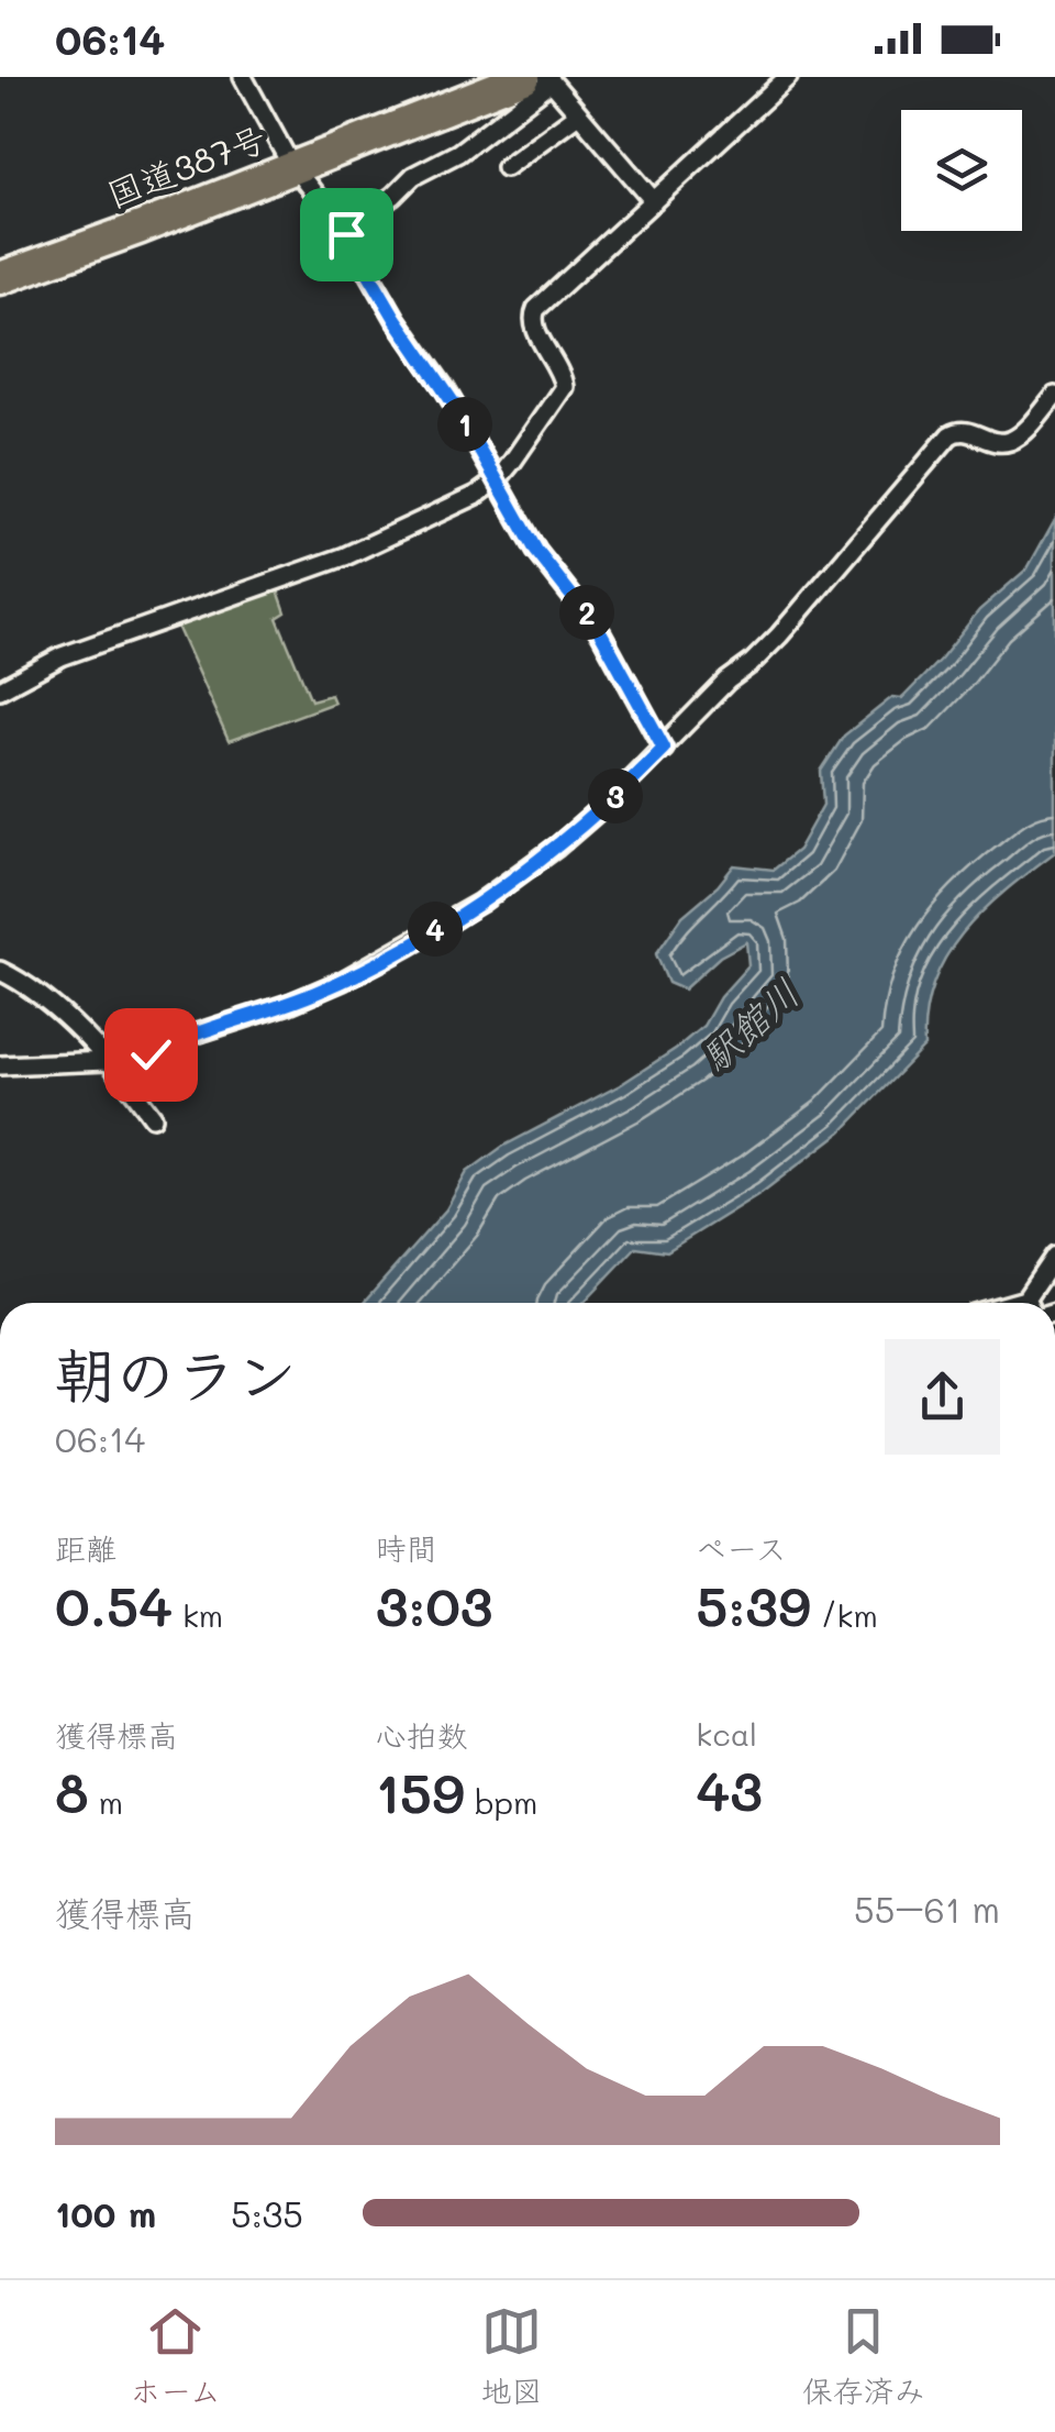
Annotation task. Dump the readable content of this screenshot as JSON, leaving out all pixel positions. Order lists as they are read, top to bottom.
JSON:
{
  "streets": {
    "highway": ["国道387号"]
  },
  "water": ["駅館川"],
  "page": {
    "status": "06:14",
    "pins": [
      "1",
      "2",
      "3",
      "4"
    ],
    "heading": ["朝のラン", "06:14"],
    "stats": [
      ["距離", "0.54 km"],
      ["時間", "3:03"],
      ["ペース", "5:39 /km"],
      ["獲得標高", "8 m"],
      ["心拍数", "159 bpm"],
      ["kcal", "43"]
    ],
    "chart": ["獲得標高", "55–61 m"],
    "list": [
      {
        "name": "100 m",
        "note": "5:35"
      }
    ],
    "tabs": ["ホーム", "地図", "保存済み"]
  }
}
